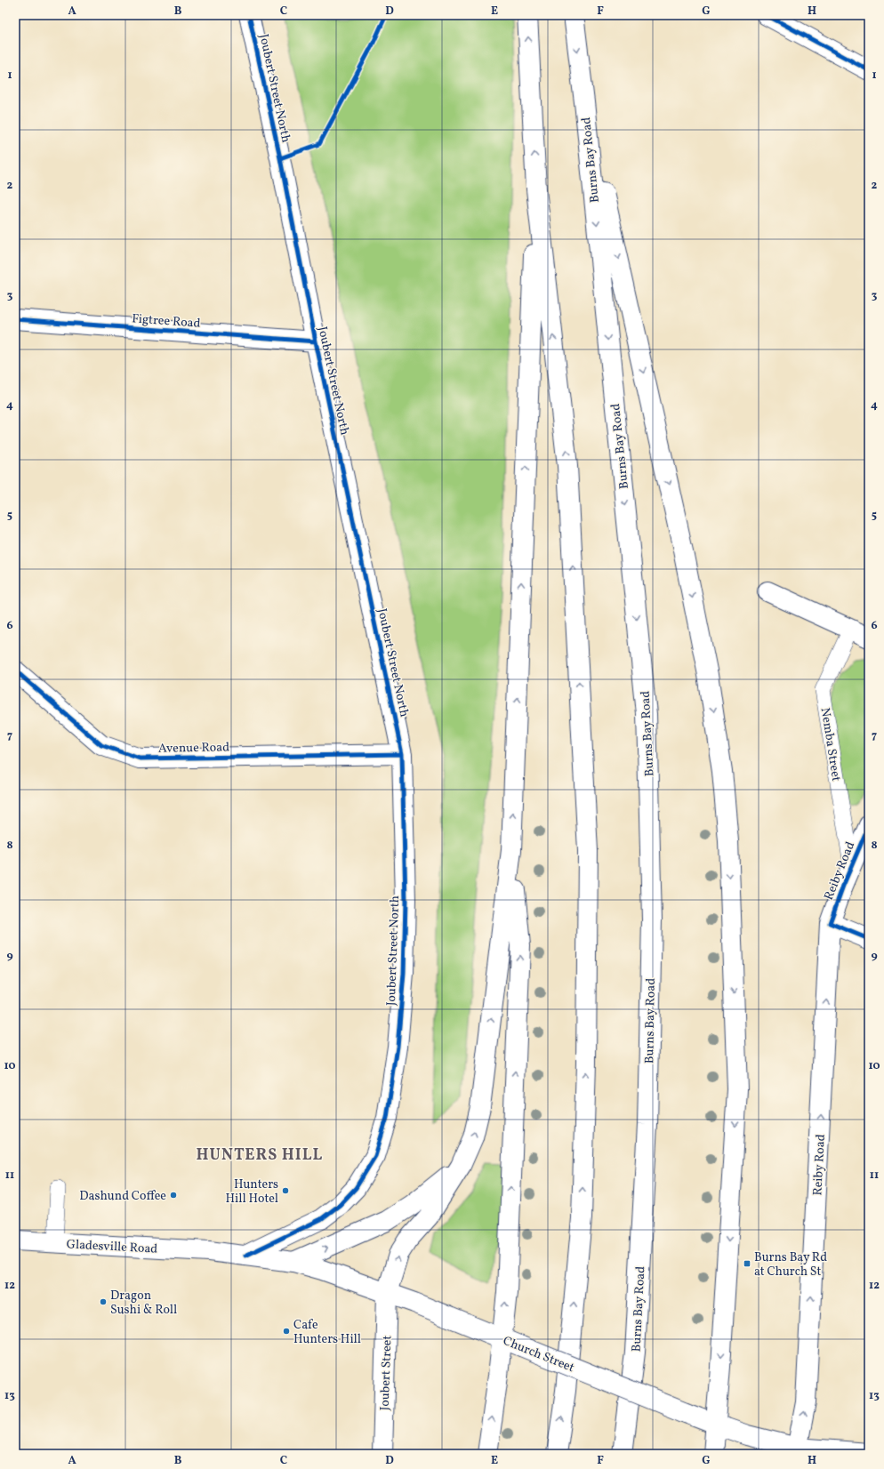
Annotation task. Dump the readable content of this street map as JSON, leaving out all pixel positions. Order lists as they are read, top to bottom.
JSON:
{
  "streets": {
    "main road": [
      "Joubert Street North",
      "Burns Bay Road",
      "Figtree Road",
      "Avenue Road",
      "Reiby Road",
      "Gladesville Road",
      "Church Street",
      "Joubert Street"
    ],
    "lane": ["Nemba Street"]
  },
  "crossings": [
    ["Joubert Street North", "Figtree Road"],
    ["Joubert Street North", "Avenue Road"],
    ["Joubert Street North", "Church Street"],
    ["Nemba Street", "Reiby Road"],
    ["Reiby Road", "Church Street"],
    ["Gladesville Road", "Church Street"],
    ["Church Street", "Joubert Street"]
  ],
  "districts": ["HUNTERS HILL"],
  "places": {
    "other": [
      "Hunters Hill Hotel",
      "Dashund Coffee",
      "Dragon Sushi & Roll",
      "Cafe Hunters Hill"
    ],
    "transit": ["Burns Bay Rd at Church St"]
  },
  "grid": {
    "columns": [
      "A",
      "B",
      "C",
      "D",
      "E",
      "F",
      "G",
      "H"
    ],
    "rows": [
      "1",
      "2",
      "3",
      "4",
      "5",
      "6",
      "7",
      "8",
      "9",
      "10",
      "11",
      "12",
      "13"
    ]
  }
}
